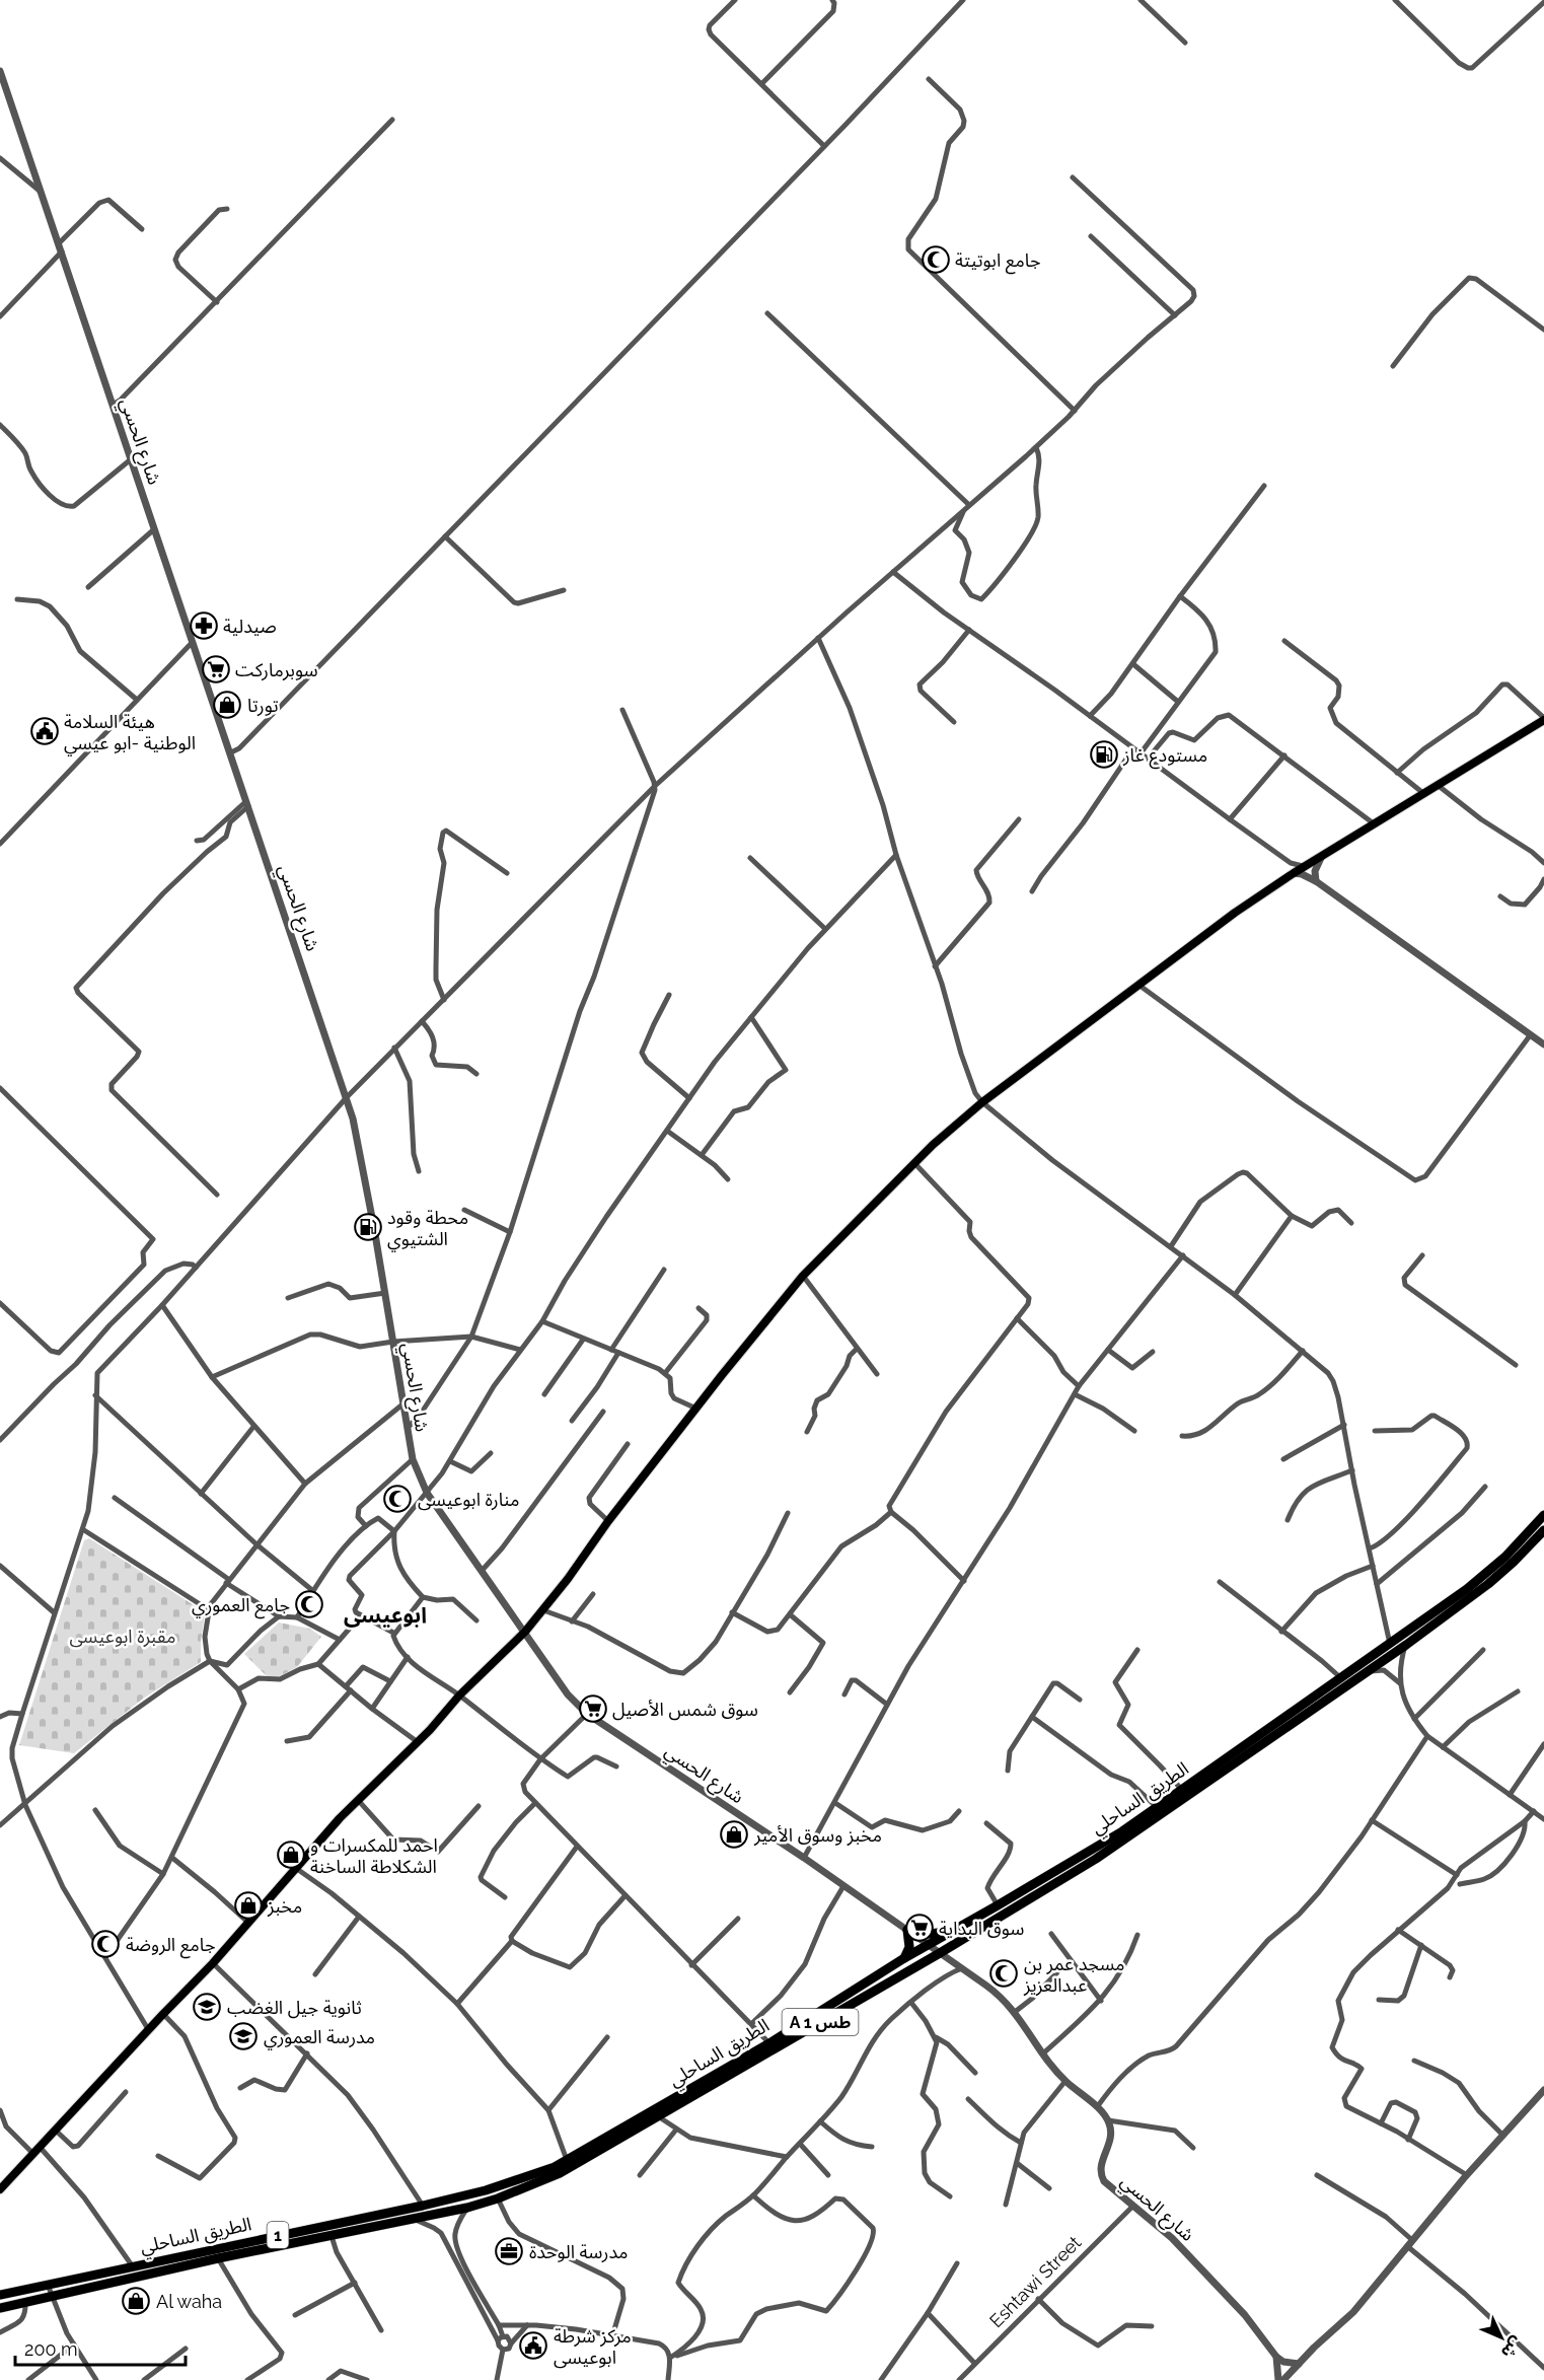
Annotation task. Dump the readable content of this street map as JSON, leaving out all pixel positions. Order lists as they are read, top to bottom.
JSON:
{
  "streets": {
    "highway": ["الطريق الساحلي", "A 1 طس", "1"],
    "street": ["شارع الحسي", "Eshtawi Street"]
  },
  "crossings": [
    ["شارع الحسي", "الطريق الساحلي"],
    ["شارع الحسي", "Eshtawi Street"]
  ],
  "districts": ["ابوعيسى"],
  "parks": ["مقبرة ابوعيسى"],
  "places": {
    "mosque": [
      "جامع ابوتيتة",
      "منارة ابوعيسى",
      "جامع العموري",
      "جامع الروضة",
      "مسجد عمر بن عبدالعزيز"
    ],
    "pharmacy": ["صيدلية"],
    "supermarket": ["سوبرماركت", "سوق شمس الأصيل", "سوق البداية"],
    "shop": [
      "تورتا",
      "مخبز وسوق الأمير",
      "احمد للمكسرات و الشكلاطة الساخنة",
      "مخبز",
      "Al waha"
    ],
    "public building": ["هيئة السلامة الوطنية -ابو عيسي", "مركز شرطة ابوعيسى"],
    "fuel station": ["مستودع غاز", "محطة وقود الشتيوي"],
    "school or university": ["ثانوية جيل الغضب", "مدرسة العموري"],
    "office": ["مدرسة الوحدة"]
  },
  "scale_bar": "200 m",
  "north": "bottom right"
}
